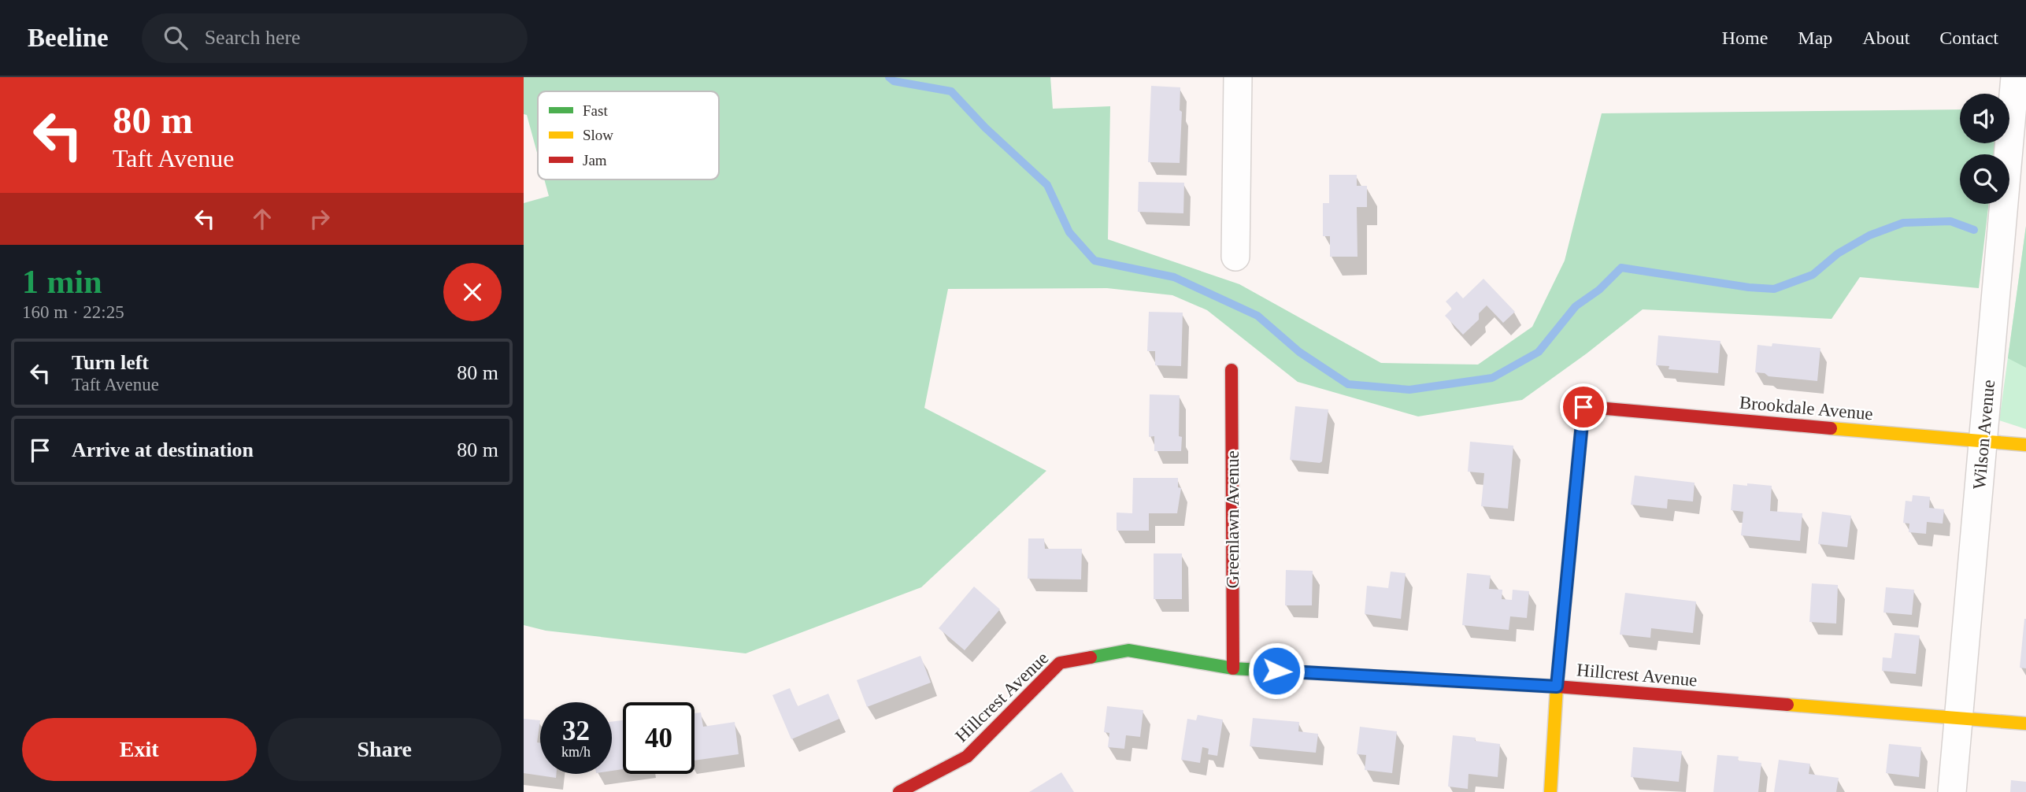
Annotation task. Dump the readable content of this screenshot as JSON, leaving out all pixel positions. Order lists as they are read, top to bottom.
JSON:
{
  "streets": {
    "street": [
      "Brookdale Avenue",
      "Wilson Avenue",
      "Greenlawn Avenue",
      "Hillcrest Avenue"
    ]
  },
  "crossings": [
    ["Brookdale Avenue", "Wilson Avenue"],
    ["Brookdale Avenue", "Hillcrest Avenue"],
    ["Wilson Avenue", "Hillcrest Avenue"],
    ["Greenlawn Avenue", "Hillcrest Avenue"]
  ],
  "legend": ["Fast", "Slow", "Jam"],
  "page": {
    "header": "Beeline",
    "search": "Search here",
    "nav": [
      "Home",
      "Map",
      "About",
      "Contact"
    ],
    "turn": ["80 m", "Taft Avenue"],
    "heading": ["1 min", "160 m · 22:25"],
    "list": [
      {
        "name": "Turn left",
        "note": "Taft Avenue",
        "value": "80 m"
      },
      {
        "name": "Arrive at destination",
        "value": "80 m"
      }
    ],
    "speed": "32 km/h",
    "limit": "40",
    "buttons": ["Exit", "Share"]
  }
}
